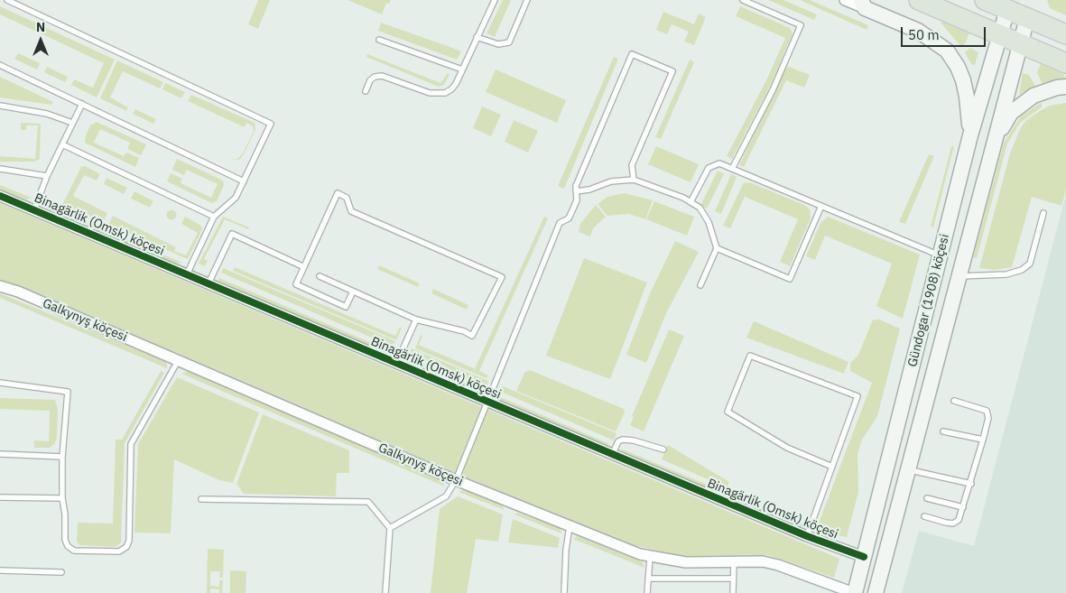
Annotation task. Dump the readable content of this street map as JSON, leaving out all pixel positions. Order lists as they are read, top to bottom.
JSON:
{
  "streets": {
    "main road": ["Gündogar (1908) köçesi"],
    "street": ["Binagärlik (Omsk) köçesi", "Galkynyş köçesi"]
  },
  "crossings": [
    ["Binagärlik (Omsk) köçesi", "Gündogar (1908) köçesi"],
    ["Gündogar (1908) köçesi", "Galkynyş köçesi"]
  ],
  "scale_bar": "50 m",
  "north": "top"
}
